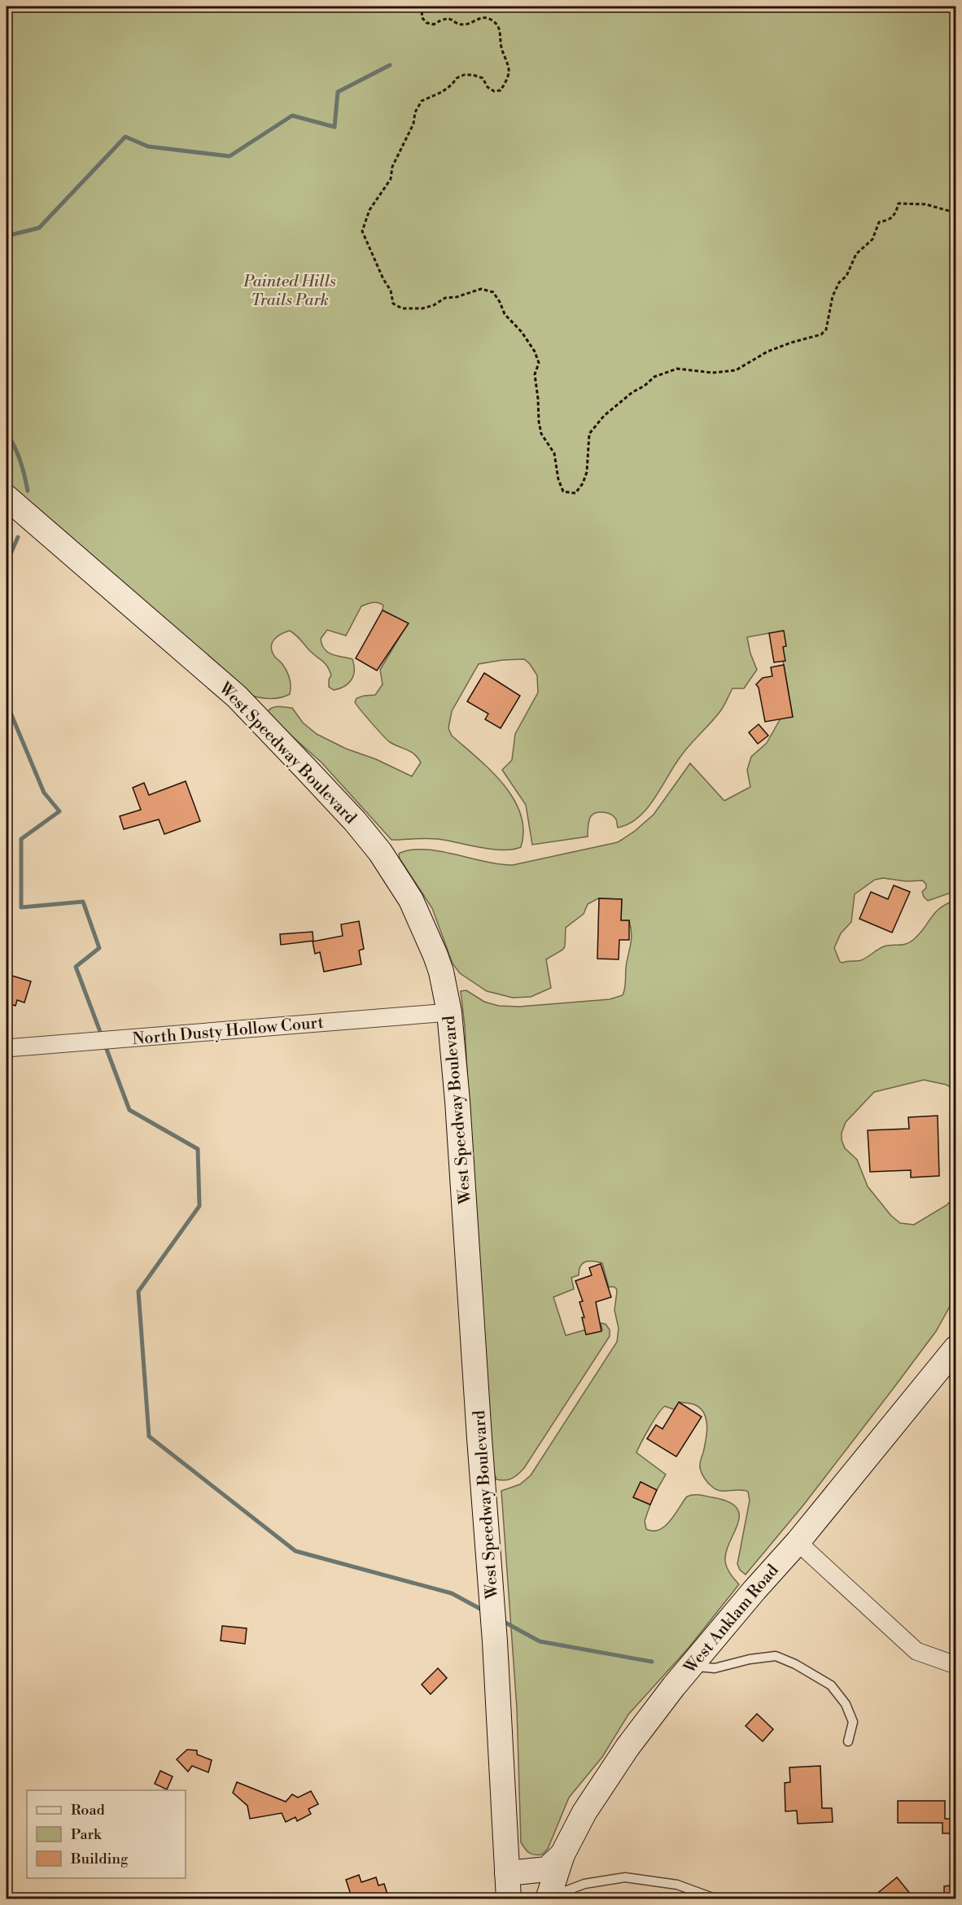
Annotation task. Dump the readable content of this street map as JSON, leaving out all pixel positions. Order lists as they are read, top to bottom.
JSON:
{
  "streets": {
    "main road": ["West Speedway Boulevard", "West Anklam Road"],
    "street": ["North Dusty Hollow Court"]
  },
  "crossings": [
    ["West Speedway Boulevard", "North Dusty Hollow Court"],
    ["West Speedway Boulevard", "West Anklam Road"]
  ],
  "parks": ["Painted Hills Trails Park"],
  "legend": ["Road", "Park", "Building"]
}
